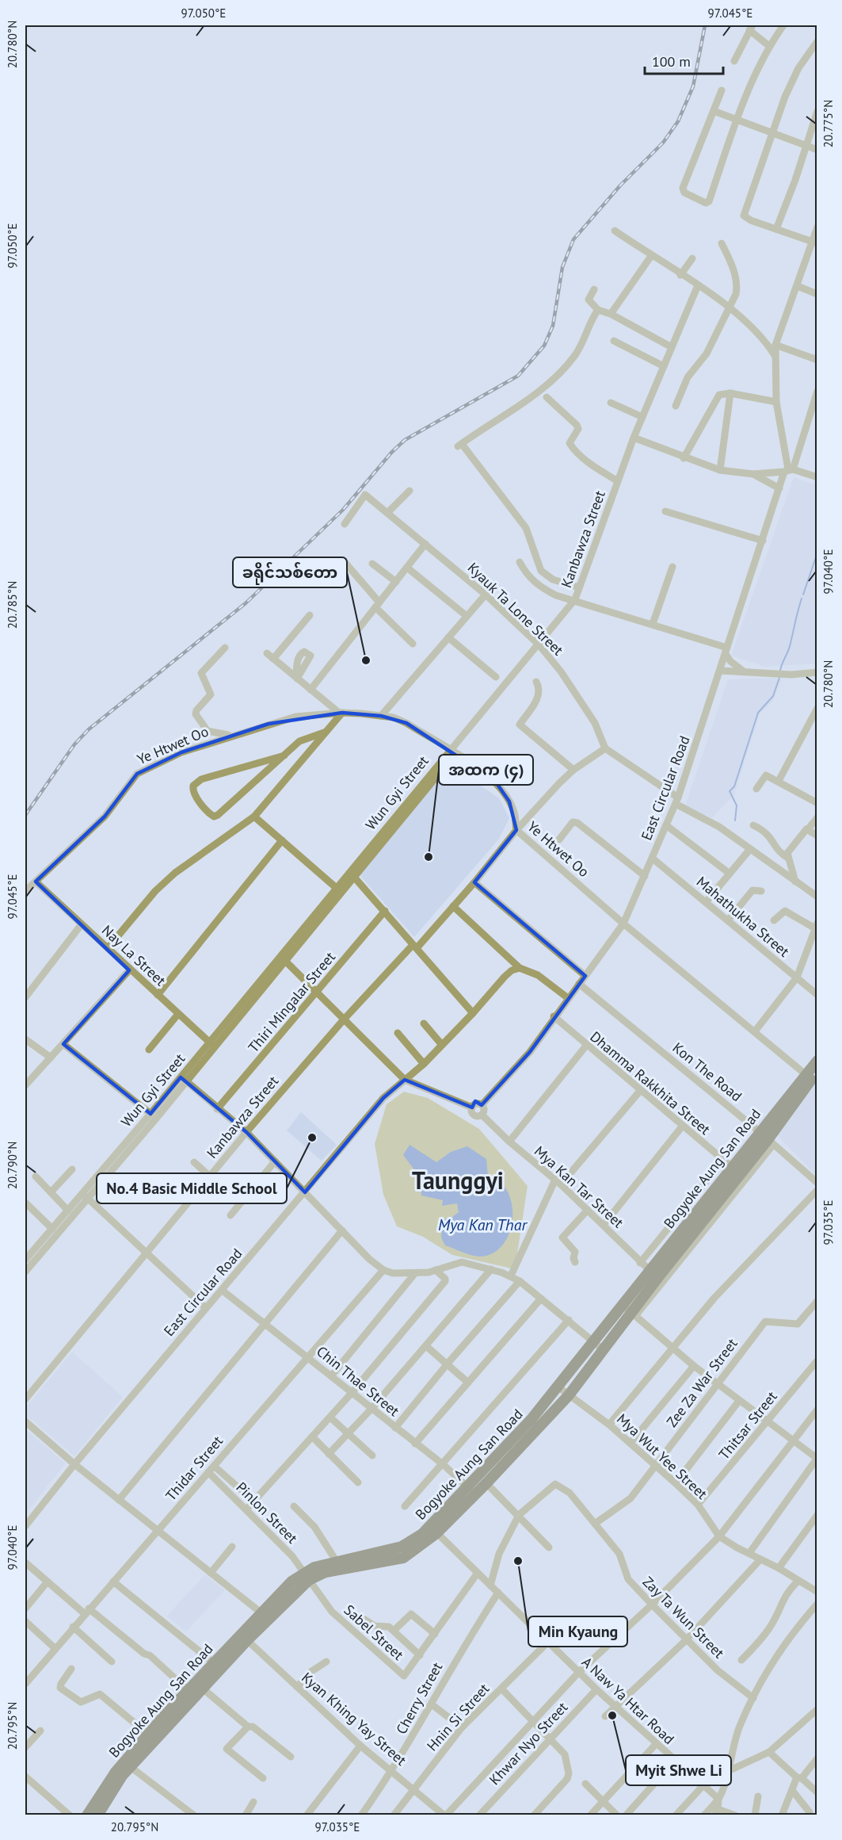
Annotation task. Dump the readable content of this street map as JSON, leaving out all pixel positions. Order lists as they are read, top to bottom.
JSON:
{
  "streets": {
    "highway": ["Bogyoke Aung San Road"],
    "street": [
      "Kanbawza Street",
      "Kyauk Ta Lone Street",
      "Ye Htwet Oo",
      "East Circular Road",
      "Wun Gyi Street",
      "Mahathukha Street",
      "Nay La Street",
      "Thiri Mingalar Street",
      "Kon The Road",
      "Dhamma Rakkhita Street",
      "Mya Kan Tar Street",
      "Chin Thae Street",
      "Zee Za War Street",
      "Thitsar Street",
      "Mya Wut Yee Street",
      "Thidar Street",
      "Pinlon Street",
      "Zay Ta Wun Street",
      "Sabel Street",
      "Cherry Street",
      "A Naw Ya Htar Road",
      "Hnin Si Street",
      "Kyan Khing Yay Street",
      "Khwar Nyo Street"
    ]
  },
  "crossings": [
    ["Kanbawza Street", "Kyauk Ta Lone Street"],
    ["Kanbawza Street", "Ye Htwet Oo"],
    ["Kanbawza Street", "Wun Gyi Street"],
    ["Kanbawza Street", "Mya Kan Tar Street"],
    ["Ye Htwet Oo", "East Circular Road"],
    ["Ye Htwet Oo", "Wun Gyi Street"],
    ["Ye Htwet Oo", "Nay La Street"],
    ["Ye Htwet Oo", "Bogyoke Aung San Road"],
    ["East Circular Road", "Mahathukha Street"],
    ["East Circular Road", "Kon The Road"],
    ["East Circular Road", "Dhamma Rakkhita Street"],
    ["East Circular Road", "Mya Kan Tar Street"],
    ["East Circular Road", "Chin Thae Street"],
    ["Wun Gyi Street", "Nay La Street"],
    ["Wun Gyi Street", "Mya Kan Tar Street"],
    ["Thiri Mingalar Street", "Mya Kan Tar Street"],
    ["Kon The Road", "Bogyoke Aung San Road"],
    ["Dhamma Rakkhita Street", "Bogyoke Aung San Road"],
    ["Bogyoke Aung San Road", "Mya Kan Tar Street"],
    ["Bogyoke Aung San Road", "Chin Thae Street"],
    ["Bogyoke Aung San Road", "Mya Wut Yee Street"],
    ["Bogyoke Aung San Road", "Pinlon Street"],
    ["Bogyoke Aung San Road", "Sabel Street"],
    ["Bogyoke Aung San Road", "A Naw Ya Htar Road"],
    ["Bogyoke Aung San Road", "Kyan Khing Yay Street"],
    ["Chin Thae Street", "Thidar Street"],
    ["Zee Za War Street", "Mya Wut Yee Street"],
    ["Zee Za War Street", "Zay Ta Wun Street"],
    ["Thitsar Street", "Mya Wut Yee Street"],
    ["Thidar Street", "Pinlon Street"],
    ["Pinlon Street", "Sabel Street"],
    ["Sabel Street", "A Naw Ya Htar Road"],
    ["Cherry Street", "A Naw Ya Htar Road"],
    ["Cherry Street", "Kyan Khing Yay Street"],
    ["A Naw Ya Htar Road", "Hnin Si Street"],
    ["A Naw Ya Htar Road", "Khwar Nyo Street"],
    ["Hnin Si Street", "Kyan Khing Yay Street"]
  ],
  "districts": ["Taunggyi"],
  "water": ["Mya Kan Thar"],
  "places": [
    "ခရိုင်သစ်တော",
    "အထက (၄)",
    "No.4 Basic Middle School",
    "Min Kyaung",
    "Myit Shwe Li"
  ],
  "scale_bar": "100 m",
  "coordinates": [
    "97.050°E",
    "97.045°E",
    "20.780°N",
    "20.775°N",
    "97.040°E",
    "20.785°N",
    "20.790°N",
    "97.035°E",
    "20.795°N"
  ]
}
